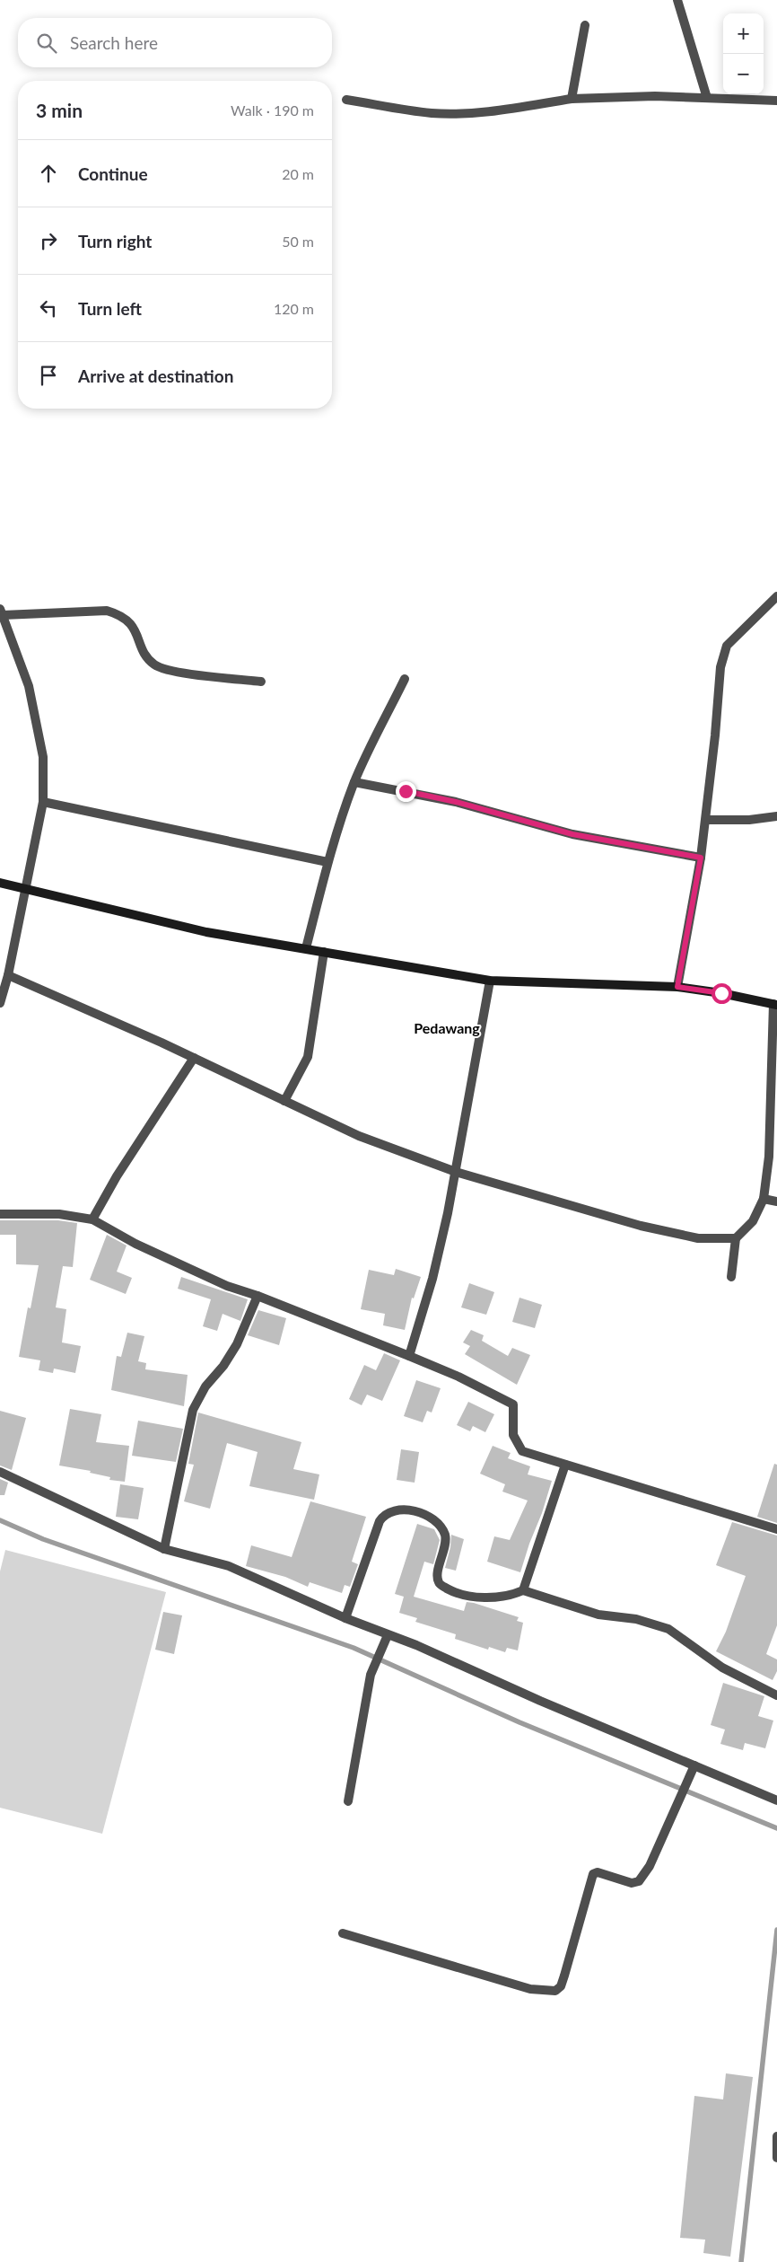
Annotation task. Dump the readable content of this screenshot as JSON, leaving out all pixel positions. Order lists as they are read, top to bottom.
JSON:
{
  "districts": ["Pedawang"],
  "page": {
    "map_buttons": ["+", "−"],
    "search": "Search here",
    "heading": ["3 min", "Walk · 190 m"],
    "list": [
      ["Continue", "20 m"],
      ["Turn right", "50 m"],
      ["Turn left", "120 m"],
      "Arrive at destination"
    ]
  }
}
